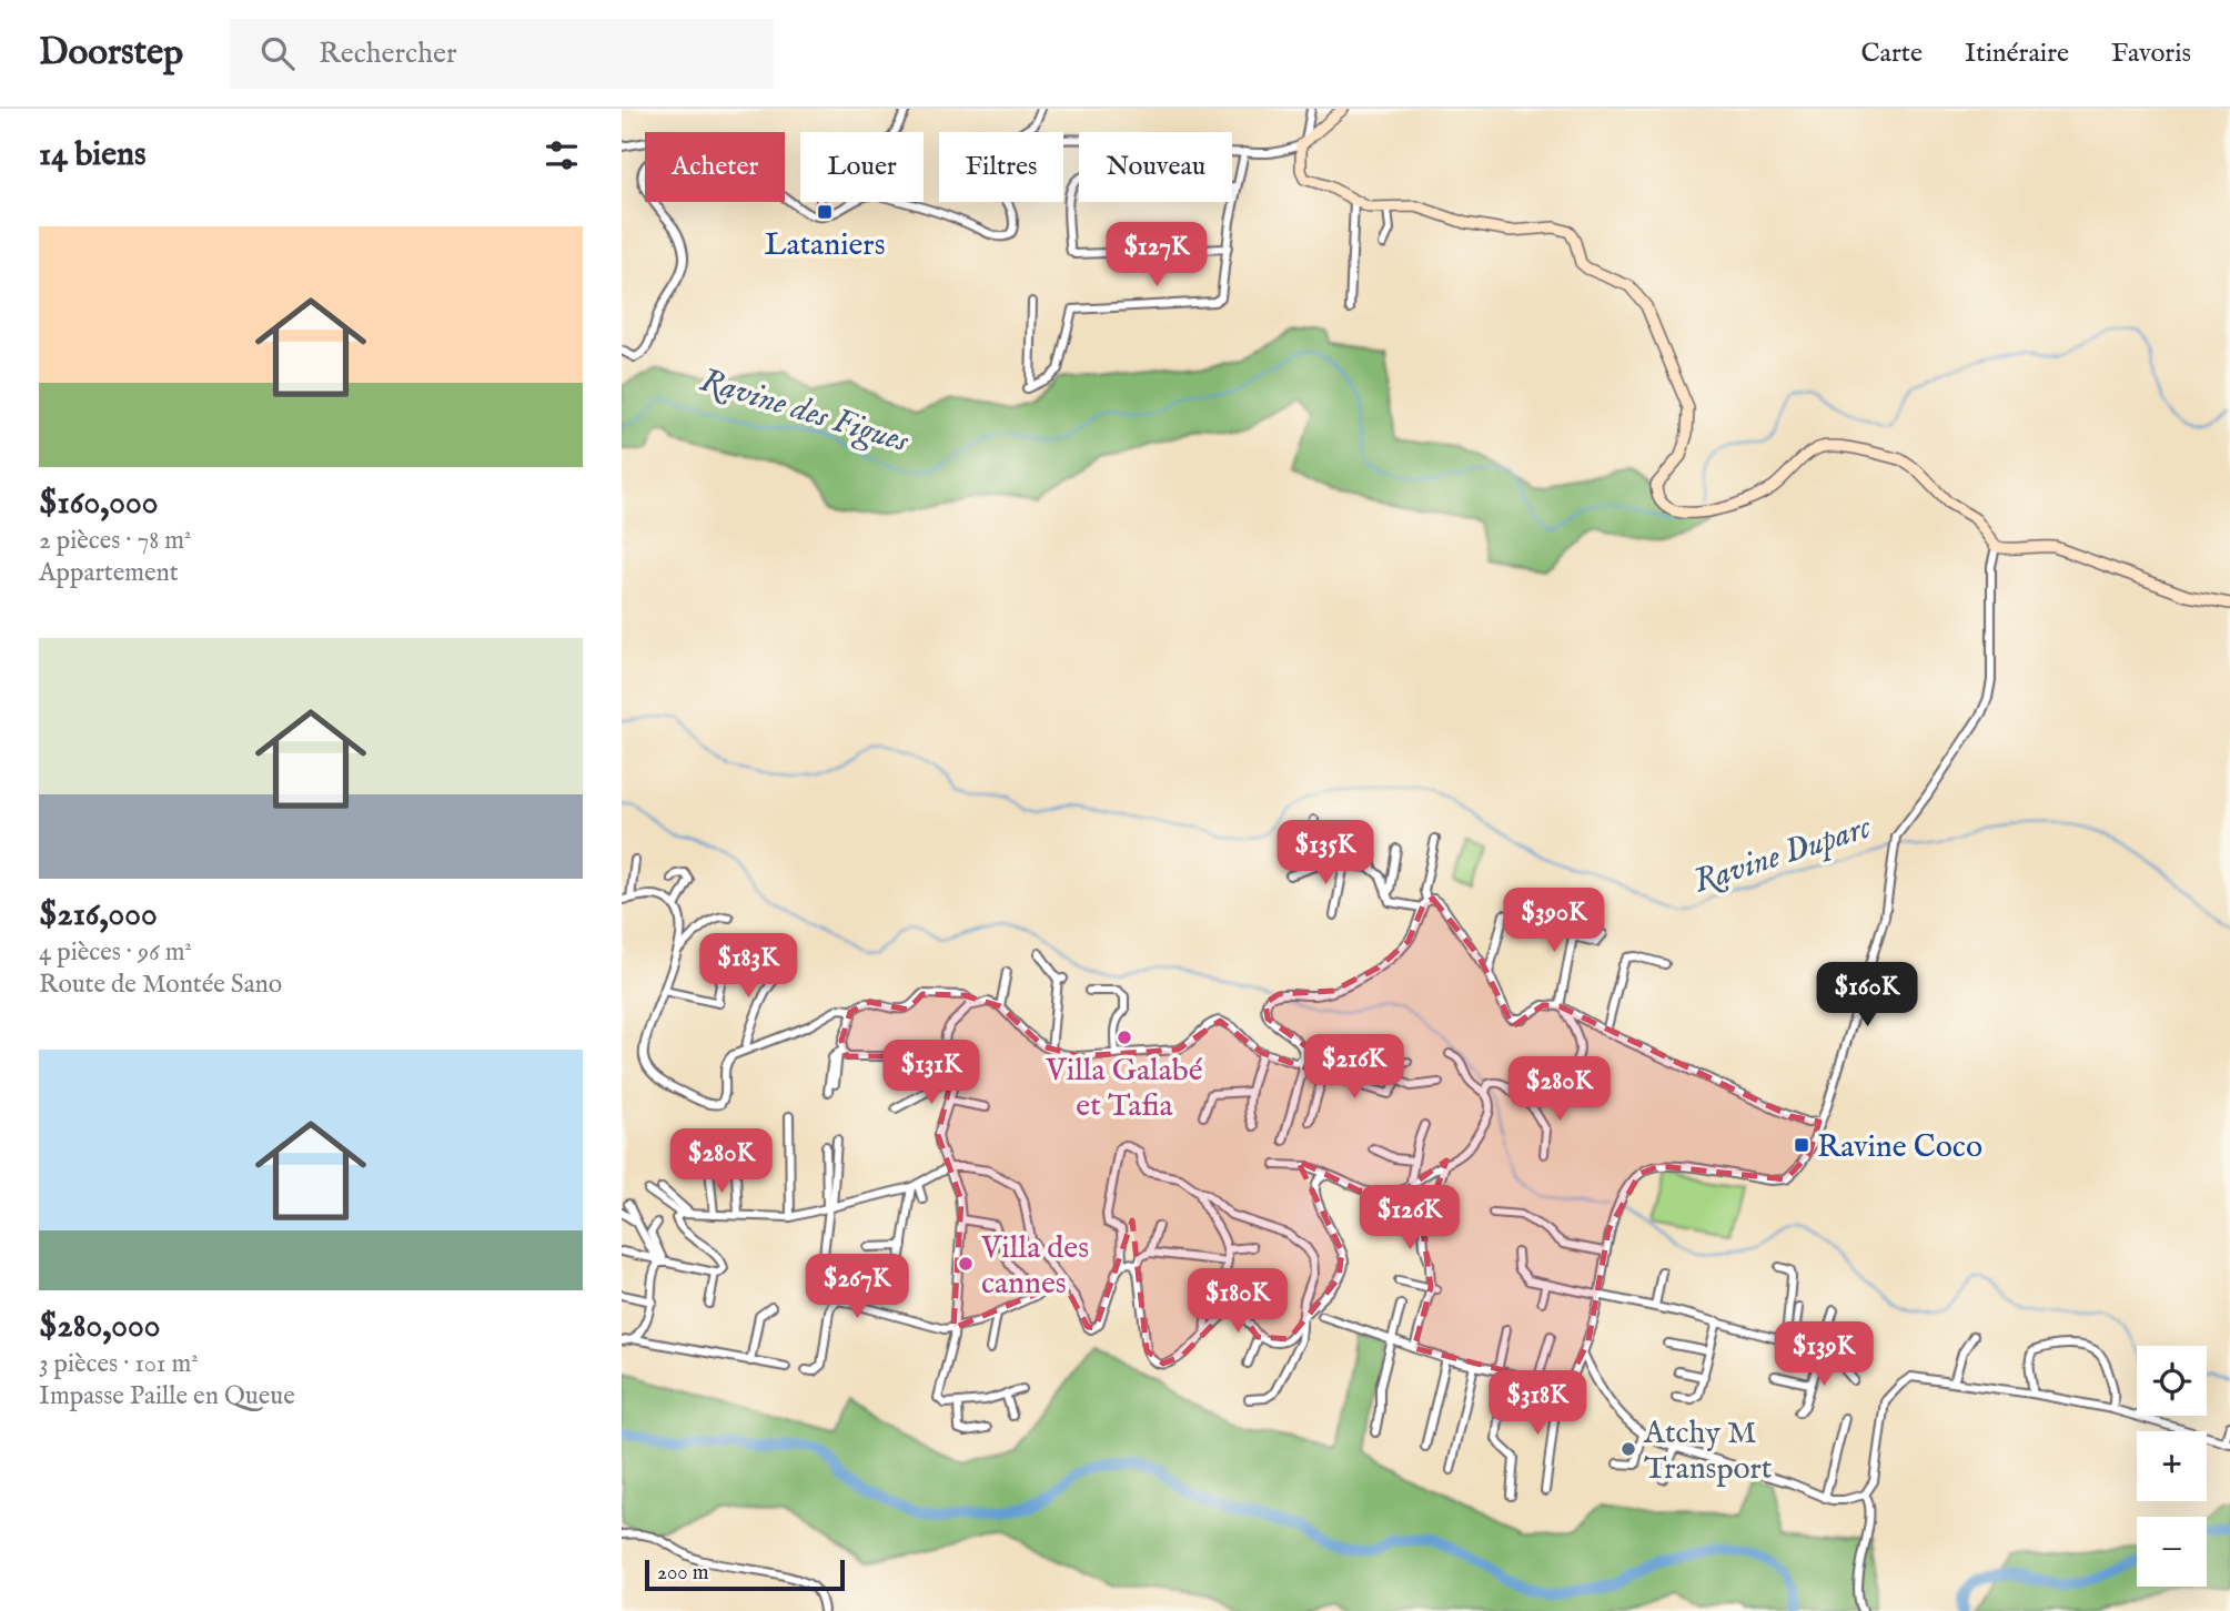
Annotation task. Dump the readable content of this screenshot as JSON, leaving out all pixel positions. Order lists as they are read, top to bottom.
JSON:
{
  "water": ["Ravine des Figues", "Ravine Duparc"],
  "places": {
    "transit": ["Lataniers", "Ravine Coco"],
    "other": ["Villa Galabé et Tafia", "Villa des cannes", "Atchy M Transport"]
  },
  "scale_bar": "200 m",
  "page": {
    "header": "Doorstep",
    "search": "Rechercher",
    "nav": ["Carte", "Itinéraire", "Favoris"],
    "heading": "14 biens",
    "chip": [
      "Acheter",
      "Louer",
      "Filtres",
      "Nouveau"
    ],
    "list": [
      {
        "name": "$160,000",
        "note": "2 pièces · 78 m² · Appartement"
      },
      {
        "name": "$216,000",
        "note": "4 pièces · 96 m² · Route de Montée Sano"
      },
      {
        "name": "$280,000",
        "note": "3 pièces · 101 m² · Impasse Paille en Queue"
      }
    ],
    "price": [
      "$127K",
      "$135K",
      "$390K",
      "$183K",
      "$160K",
      "$216K",
      "$131K",
      "$280K",
      "$280K",
      "$126K",
      "$267K",
      "$180K",
      "$139K",
      "$318K"
    ],
    "map_buttons": ["+", "−"],
    "scale": "200 m"
  }
}
